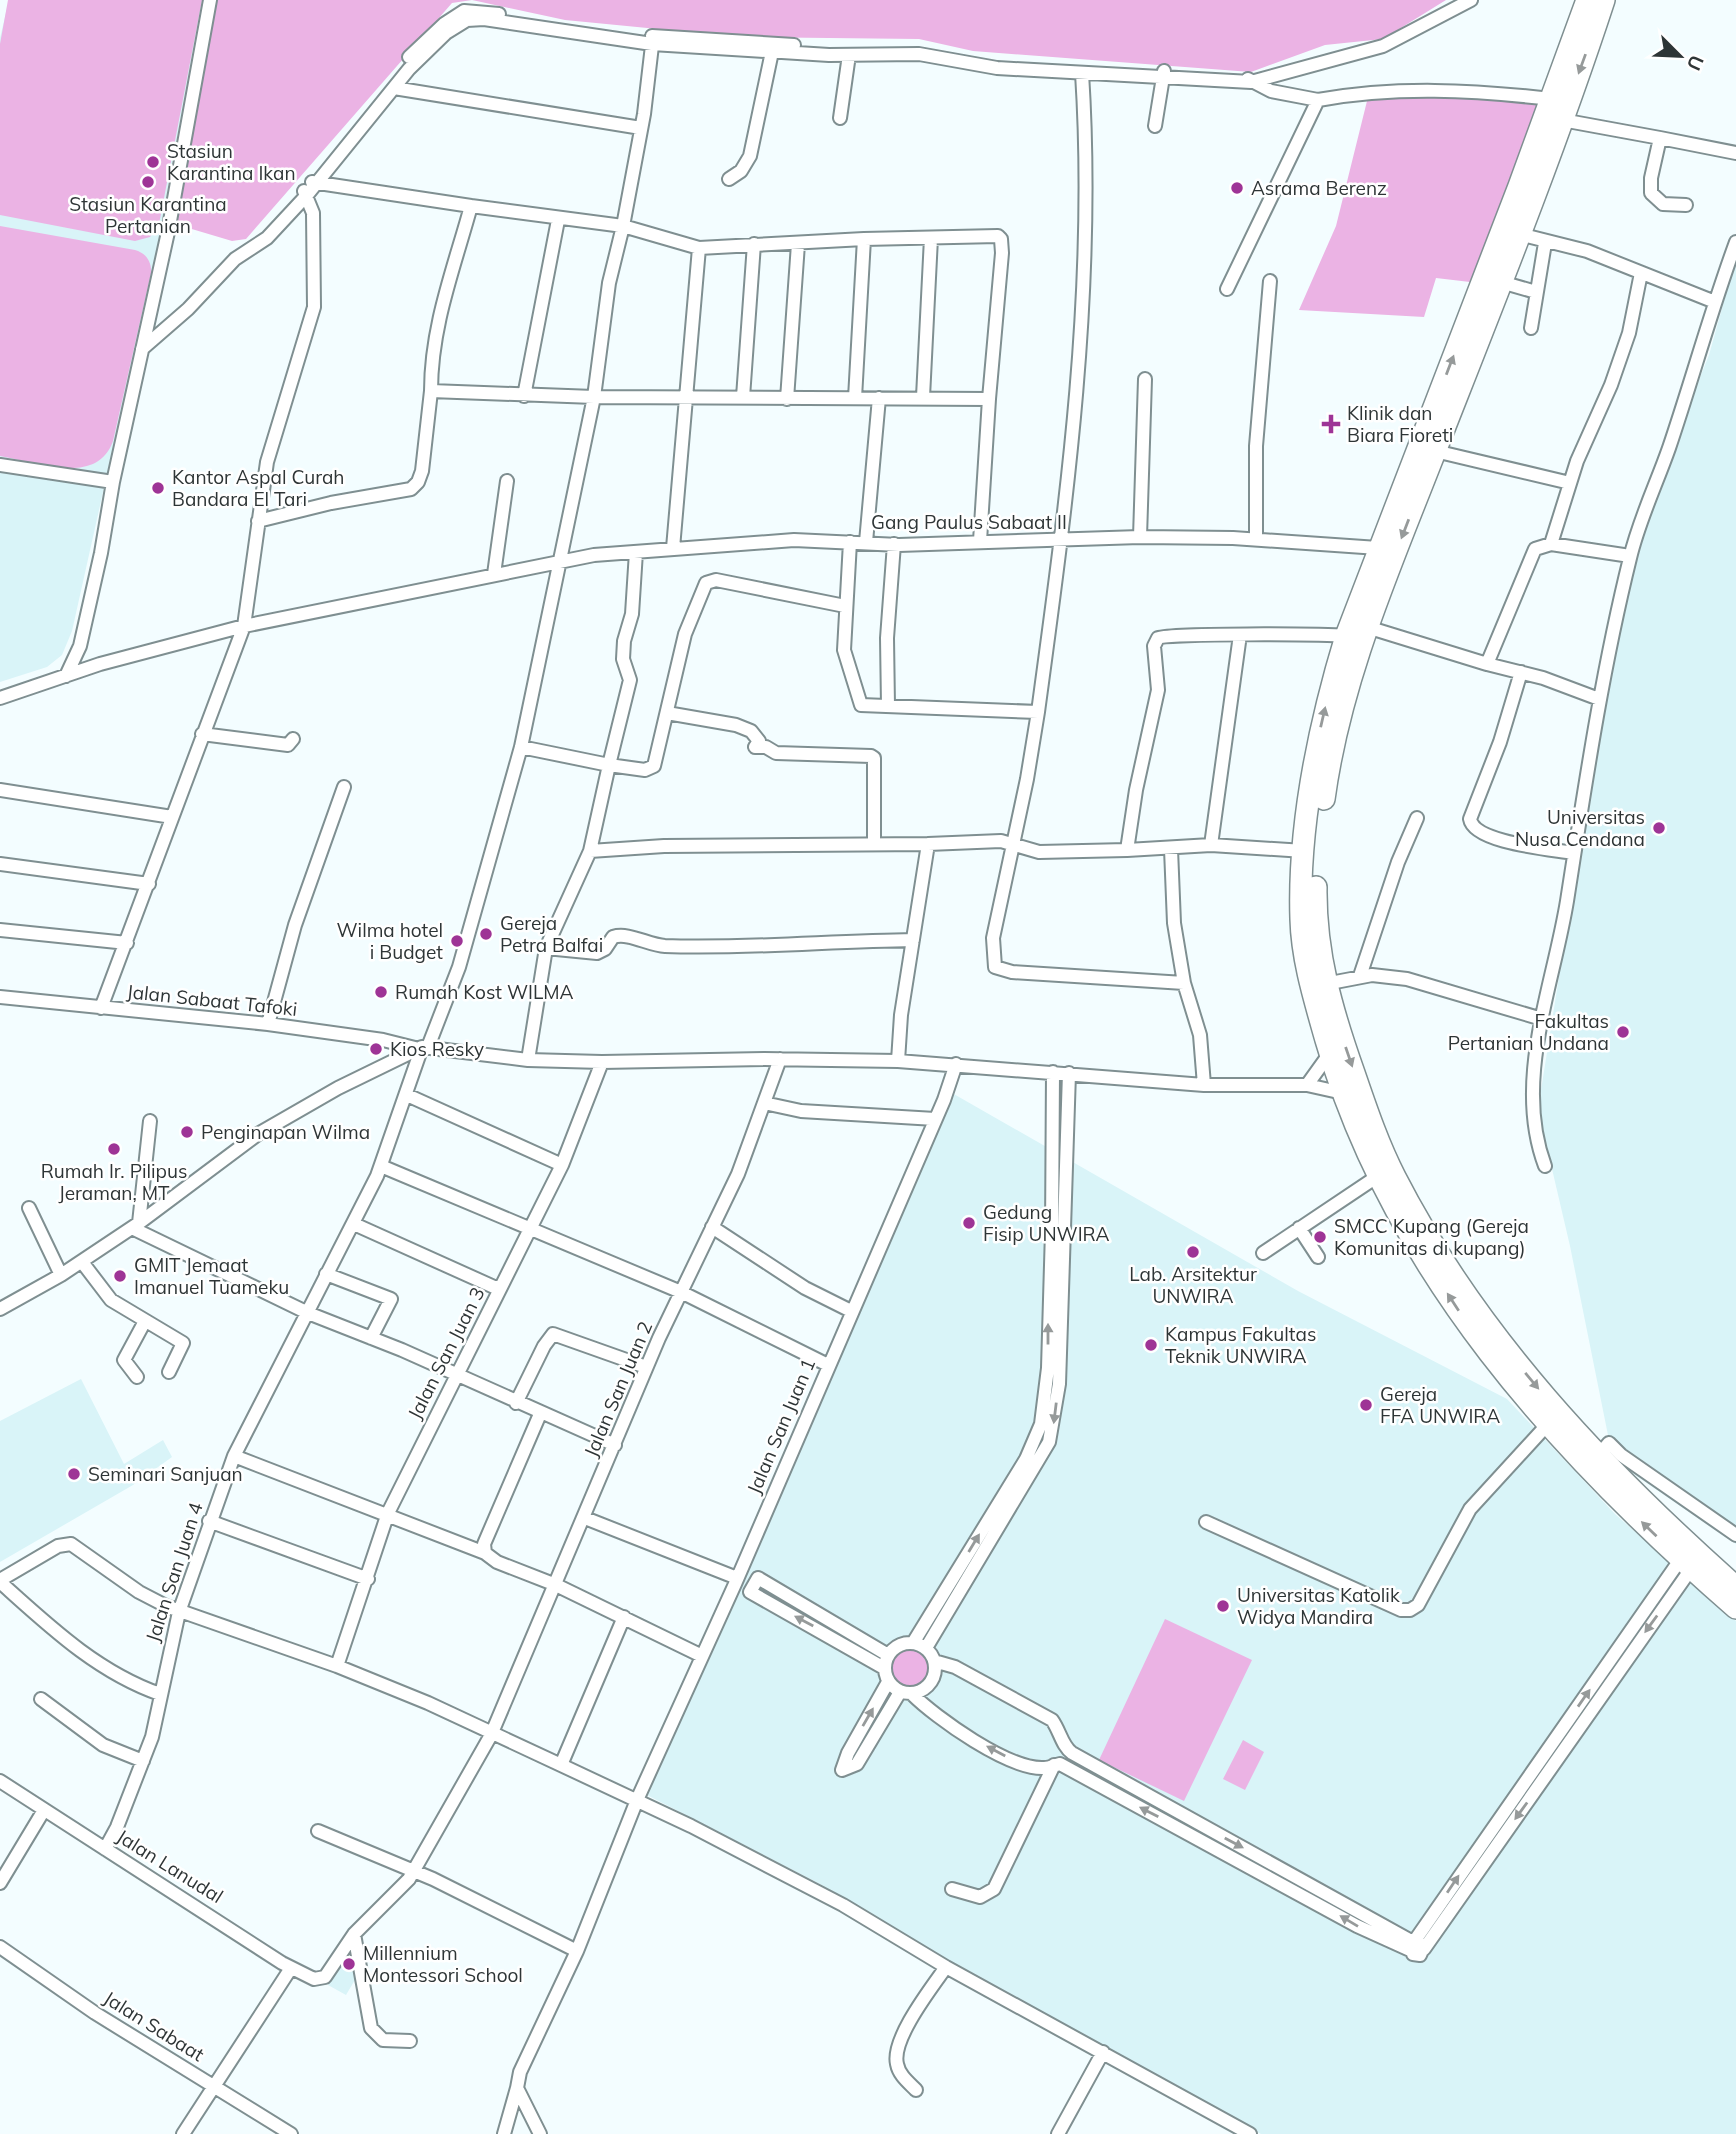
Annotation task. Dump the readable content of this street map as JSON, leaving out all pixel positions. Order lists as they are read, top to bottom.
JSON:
{
  "streets": {
    "street": [
      "Gang Paulus Sabaat II",
      "Jalan Sabaat Tafoki",
      "Jalan San Juan 3",
      "Jalan San Juan 2",
      "Jalan San Juan 1",
      "Jalan San Juan 4",
      "Jalan Lanudal",
      "Jalan Sabaat"
    ]
  },
  "crossings": [
    ["Gang Paulus Sabaat II", "Jalan San Juan 4"],
    ["Jalan Sabaat Tafoki", "Jalan San Juan 3"],
    ["Jalan Sabaat Tafoki", "Jalan San Juan 2"],
    ["Jalan Sabaat Tafoki", "Jalan San Juan 1"],
    ["Jalan Sabaat Tafoki", "Jalan San Juan 4"],
    ["Jalan San Juan 2", "Jalan Lanudal"],
    ["Jalan San Juan 4", "Jalan Lanudal"]
  ],
  "places": {
    "other": [
      "Stasiun Karantina Ikan",
      "Stasiun Karantina Pertanian",
      "Asrama Berenz",
      "Kantor Aspal Curah Bandara El Tari",
      "Universitas Nusa Cendana",
      "Gereja Petra Balfai",
      "Wilma hotel i Budget",
      "Rumah Kost WILMA",
      "Fakultas Pertanian Undana",
      "Kios Resky",
      "Penginapan Wilma",
      "Rumah Ir. Pilipus Jeraman, MT",
      "Gedung Fisip UNWIRA",
      "SMCC Kupang (Gereja Komunitas di kupang)",
      "Lab. Arsitektur UNWIRA",
      "GMIT Jemaat Imanuel Tuameku",
      "Kampus Fakultas Teknik UNWIRA",
      "Gereja FFA UNWIRA",
      "Seminari Sanjuan",
      "Universitas Katolik Widya Mandira",
      "Millennium Montessori School"
    ],
    "health": ["Klinik dan Biara Fioreti"]
  },
  "north": "bottom right"
}
